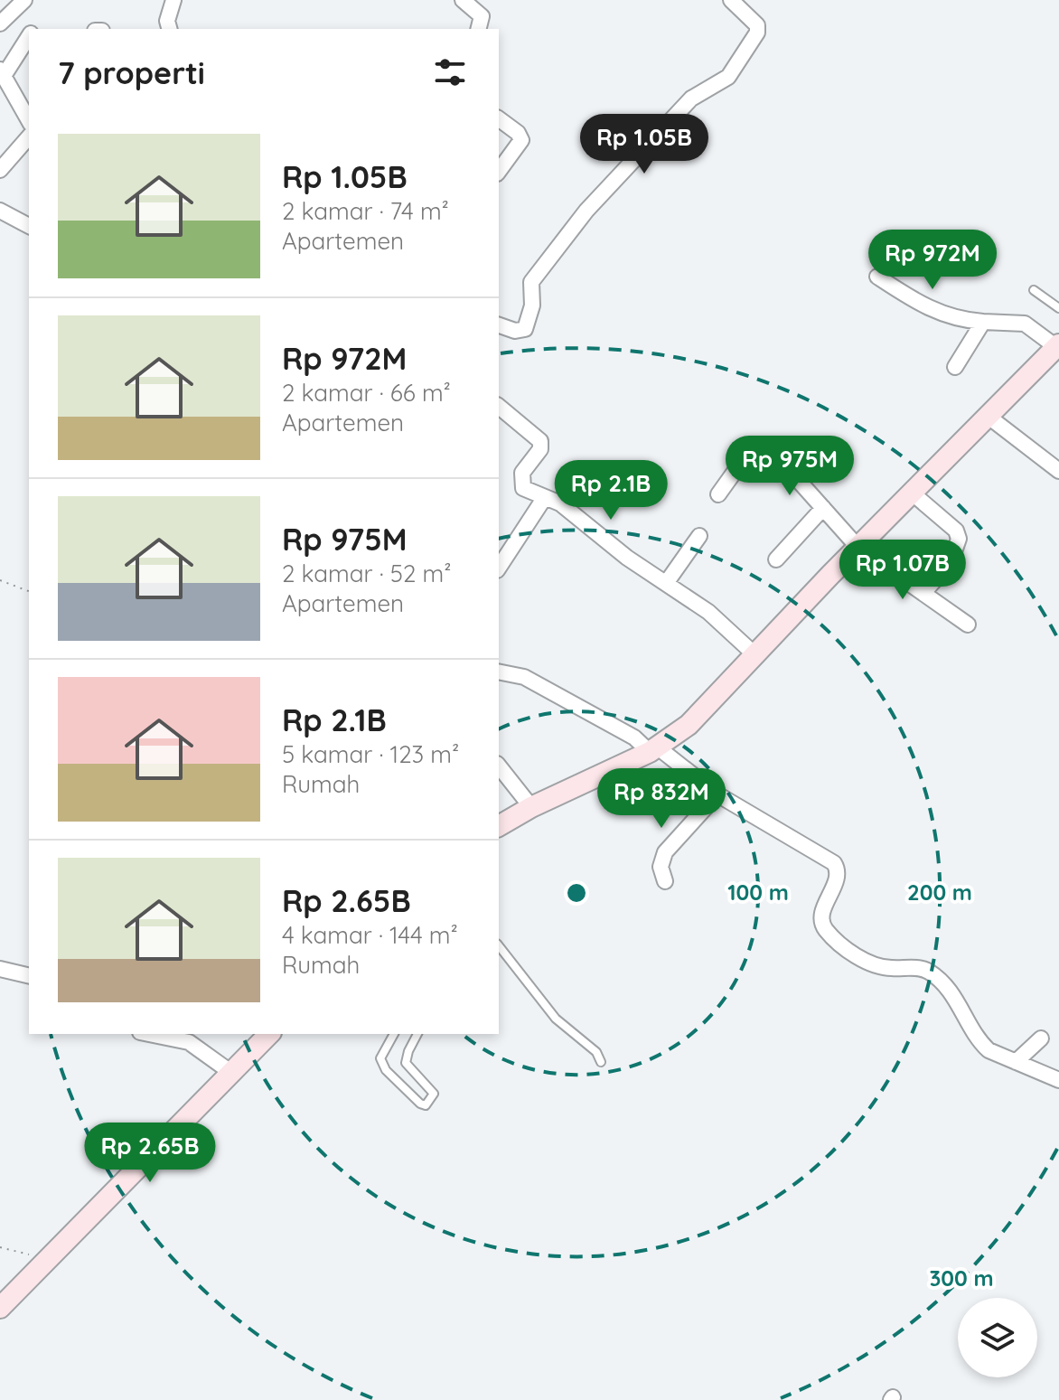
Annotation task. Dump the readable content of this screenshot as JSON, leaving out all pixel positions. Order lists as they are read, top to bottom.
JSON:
{
  "page": {
    "heading": "7 properti",
    "price": [
      "Rp 1.05B",
      "Rp 972M",
      "Rp 975M",
      "Rp 2.1B",
      "Rp 1.07B",
      "Rp 832M",
      "Rp 2.65B"
    ],
    "list": [
      {
        "name": "Rp 1.05B",
        "note": "2 kamar · 74 m² · Apartemen"
      },
      {
        "name": "Rp 972M",
        "note": "2 kamar · 66 m² · Apartemen"
      },
      {
        "name": "Rp 975M",
        "note": "2 kamar · 52 m² · Apartemen"
      },
      {
        "name": "Rp 2.1B",
        "note": "5 kamar · 123 m² · Rumah"
      },
      {
        "name": "Rp 2.65B",
        "note": "4 kamar · 144 m² · Rumah"
      }
    ]
  },
  "rings": ["100 m", "200 m", "300 m"]
}
